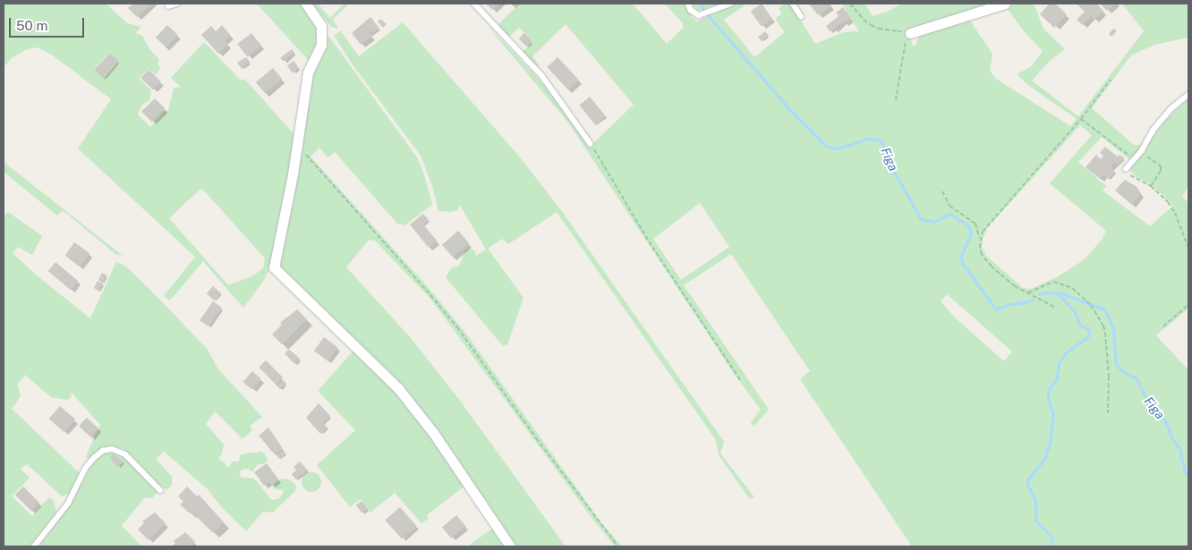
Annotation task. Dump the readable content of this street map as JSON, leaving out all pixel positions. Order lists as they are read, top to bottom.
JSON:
{
  "water": ["Figa"],
  "scale_bar": "50 m"
}
